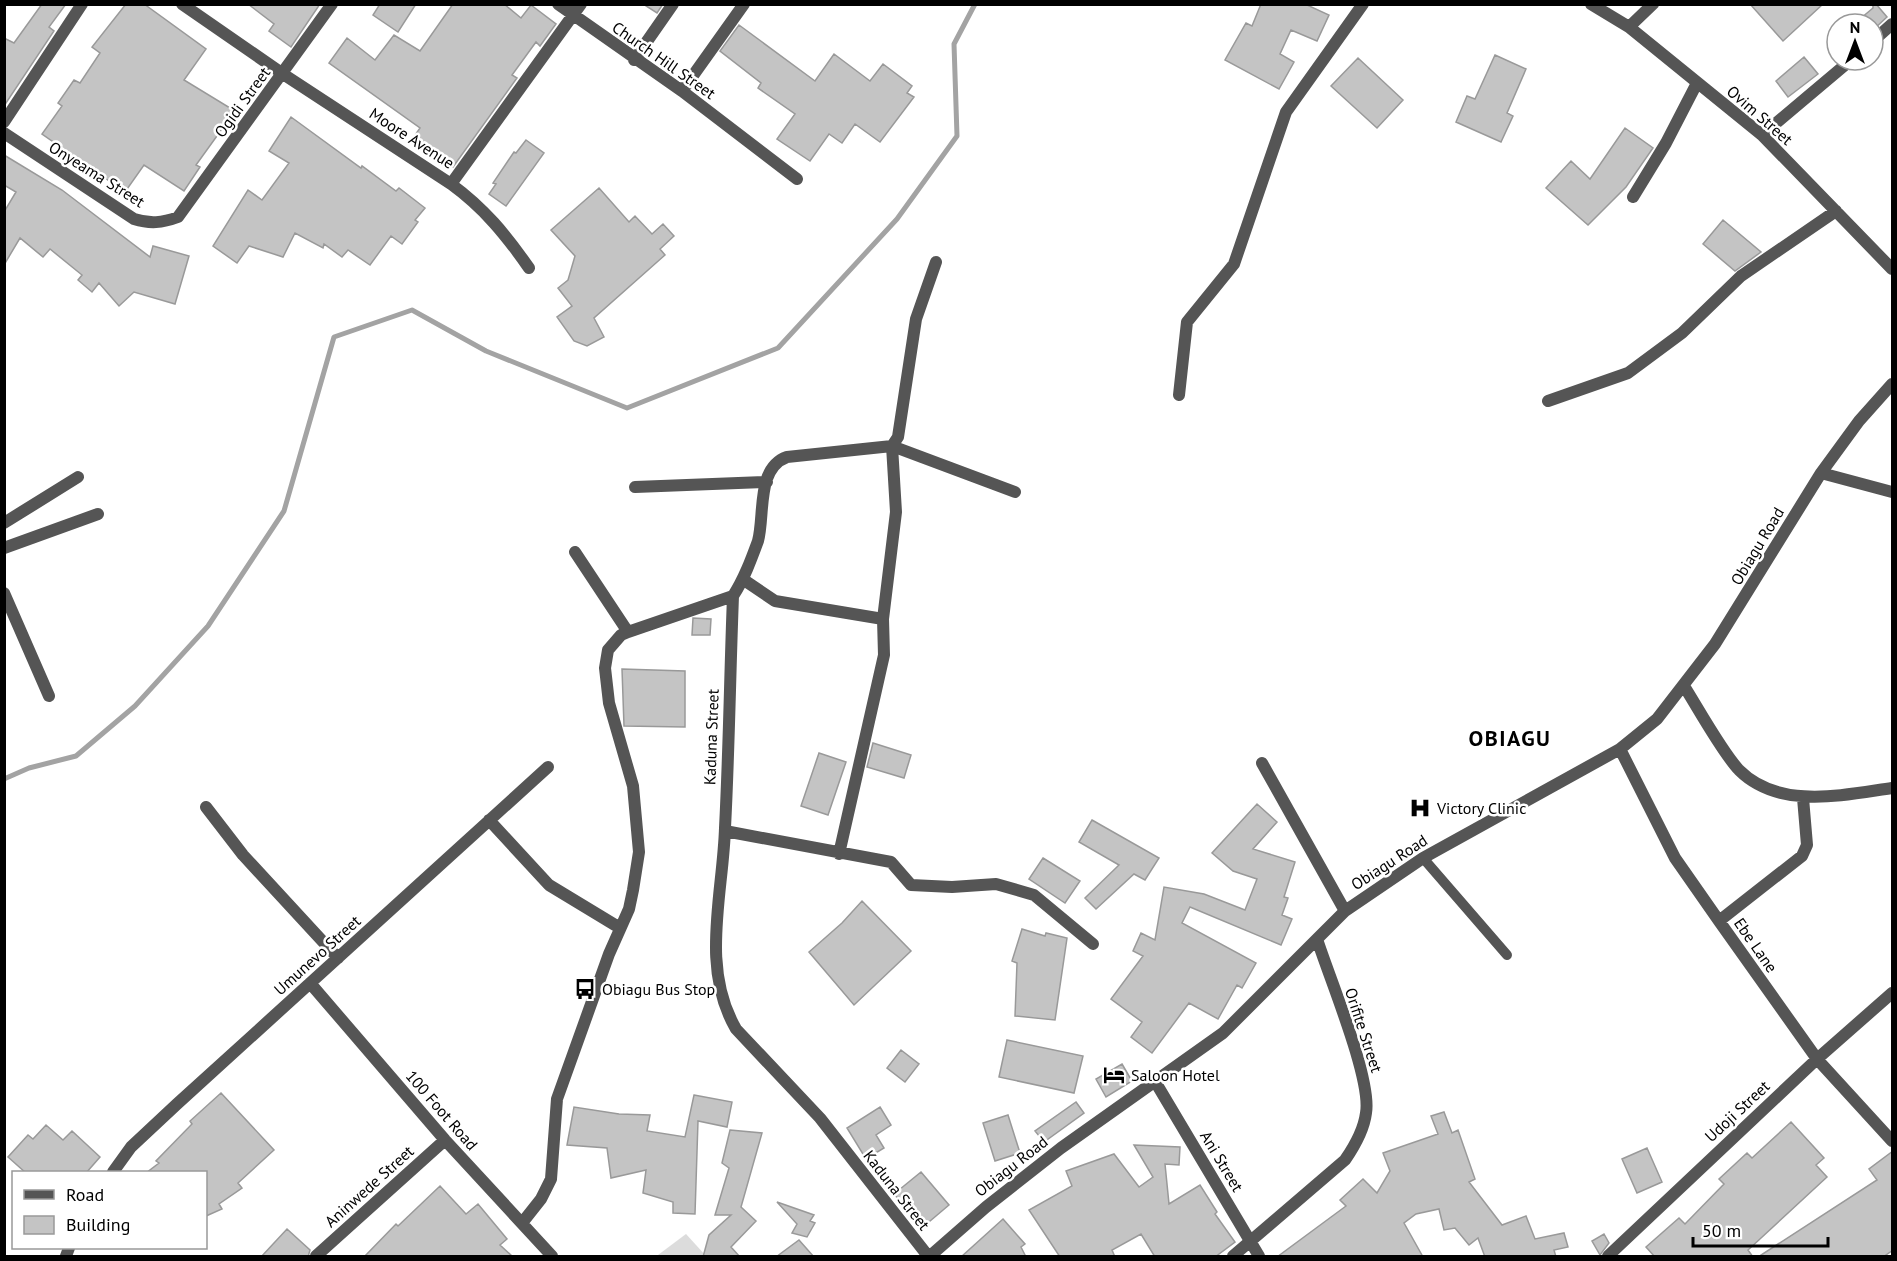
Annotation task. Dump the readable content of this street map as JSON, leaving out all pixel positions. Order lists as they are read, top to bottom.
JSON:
{
  "streets": {
    "street": [
      "Church Hill Street",
      "Ogidi Street",
      "Ovim Street",
      "Moore Avenue",
      "Onyeama Street",
      "Obiagu Road",
      "Kaduna Street",
      "Ebe Lane",
      "Umunevo Street",
      "Orifite Street",
      "100 Foot Road",
      "Udoji Street",
      "Ani Street",
      "Aninwede Street"
    ]
  },
  "crossings": [
    ["Church Hill Street", "Moore Avenue"],
    ["Ogidi Street", "Moore Avenue"],
    ["Ogidi Street", "Onyeama Street"],
    ["Obiagu Road", "Kaduna Street"],
    ["Obiagu Road", "Ebe Lane"],
    ["Obiagu Road", "Orifite Street"],
    ["Obiagu Road", "Ani Street"],
    ["Ebe Lane", "Udoji Street"],
    ["Umunevo Street", "100 Foot Road"],
    ["Orifite Street", "Ani Street"],
    ["100 Foot Road", "Aninwede Street"]
  ],
  "districts": ["OBIAGU"],
  "places": {
    "hospital": ["Victory Clinic"],
    "bus stop": ["Obiagu Bus Stop"],
    "hotel": ["Saloon Hotel"]
  },
  "legend": ["Road", "Building"],
  "scale_bar": "50 m",
  "north": "top"
}
